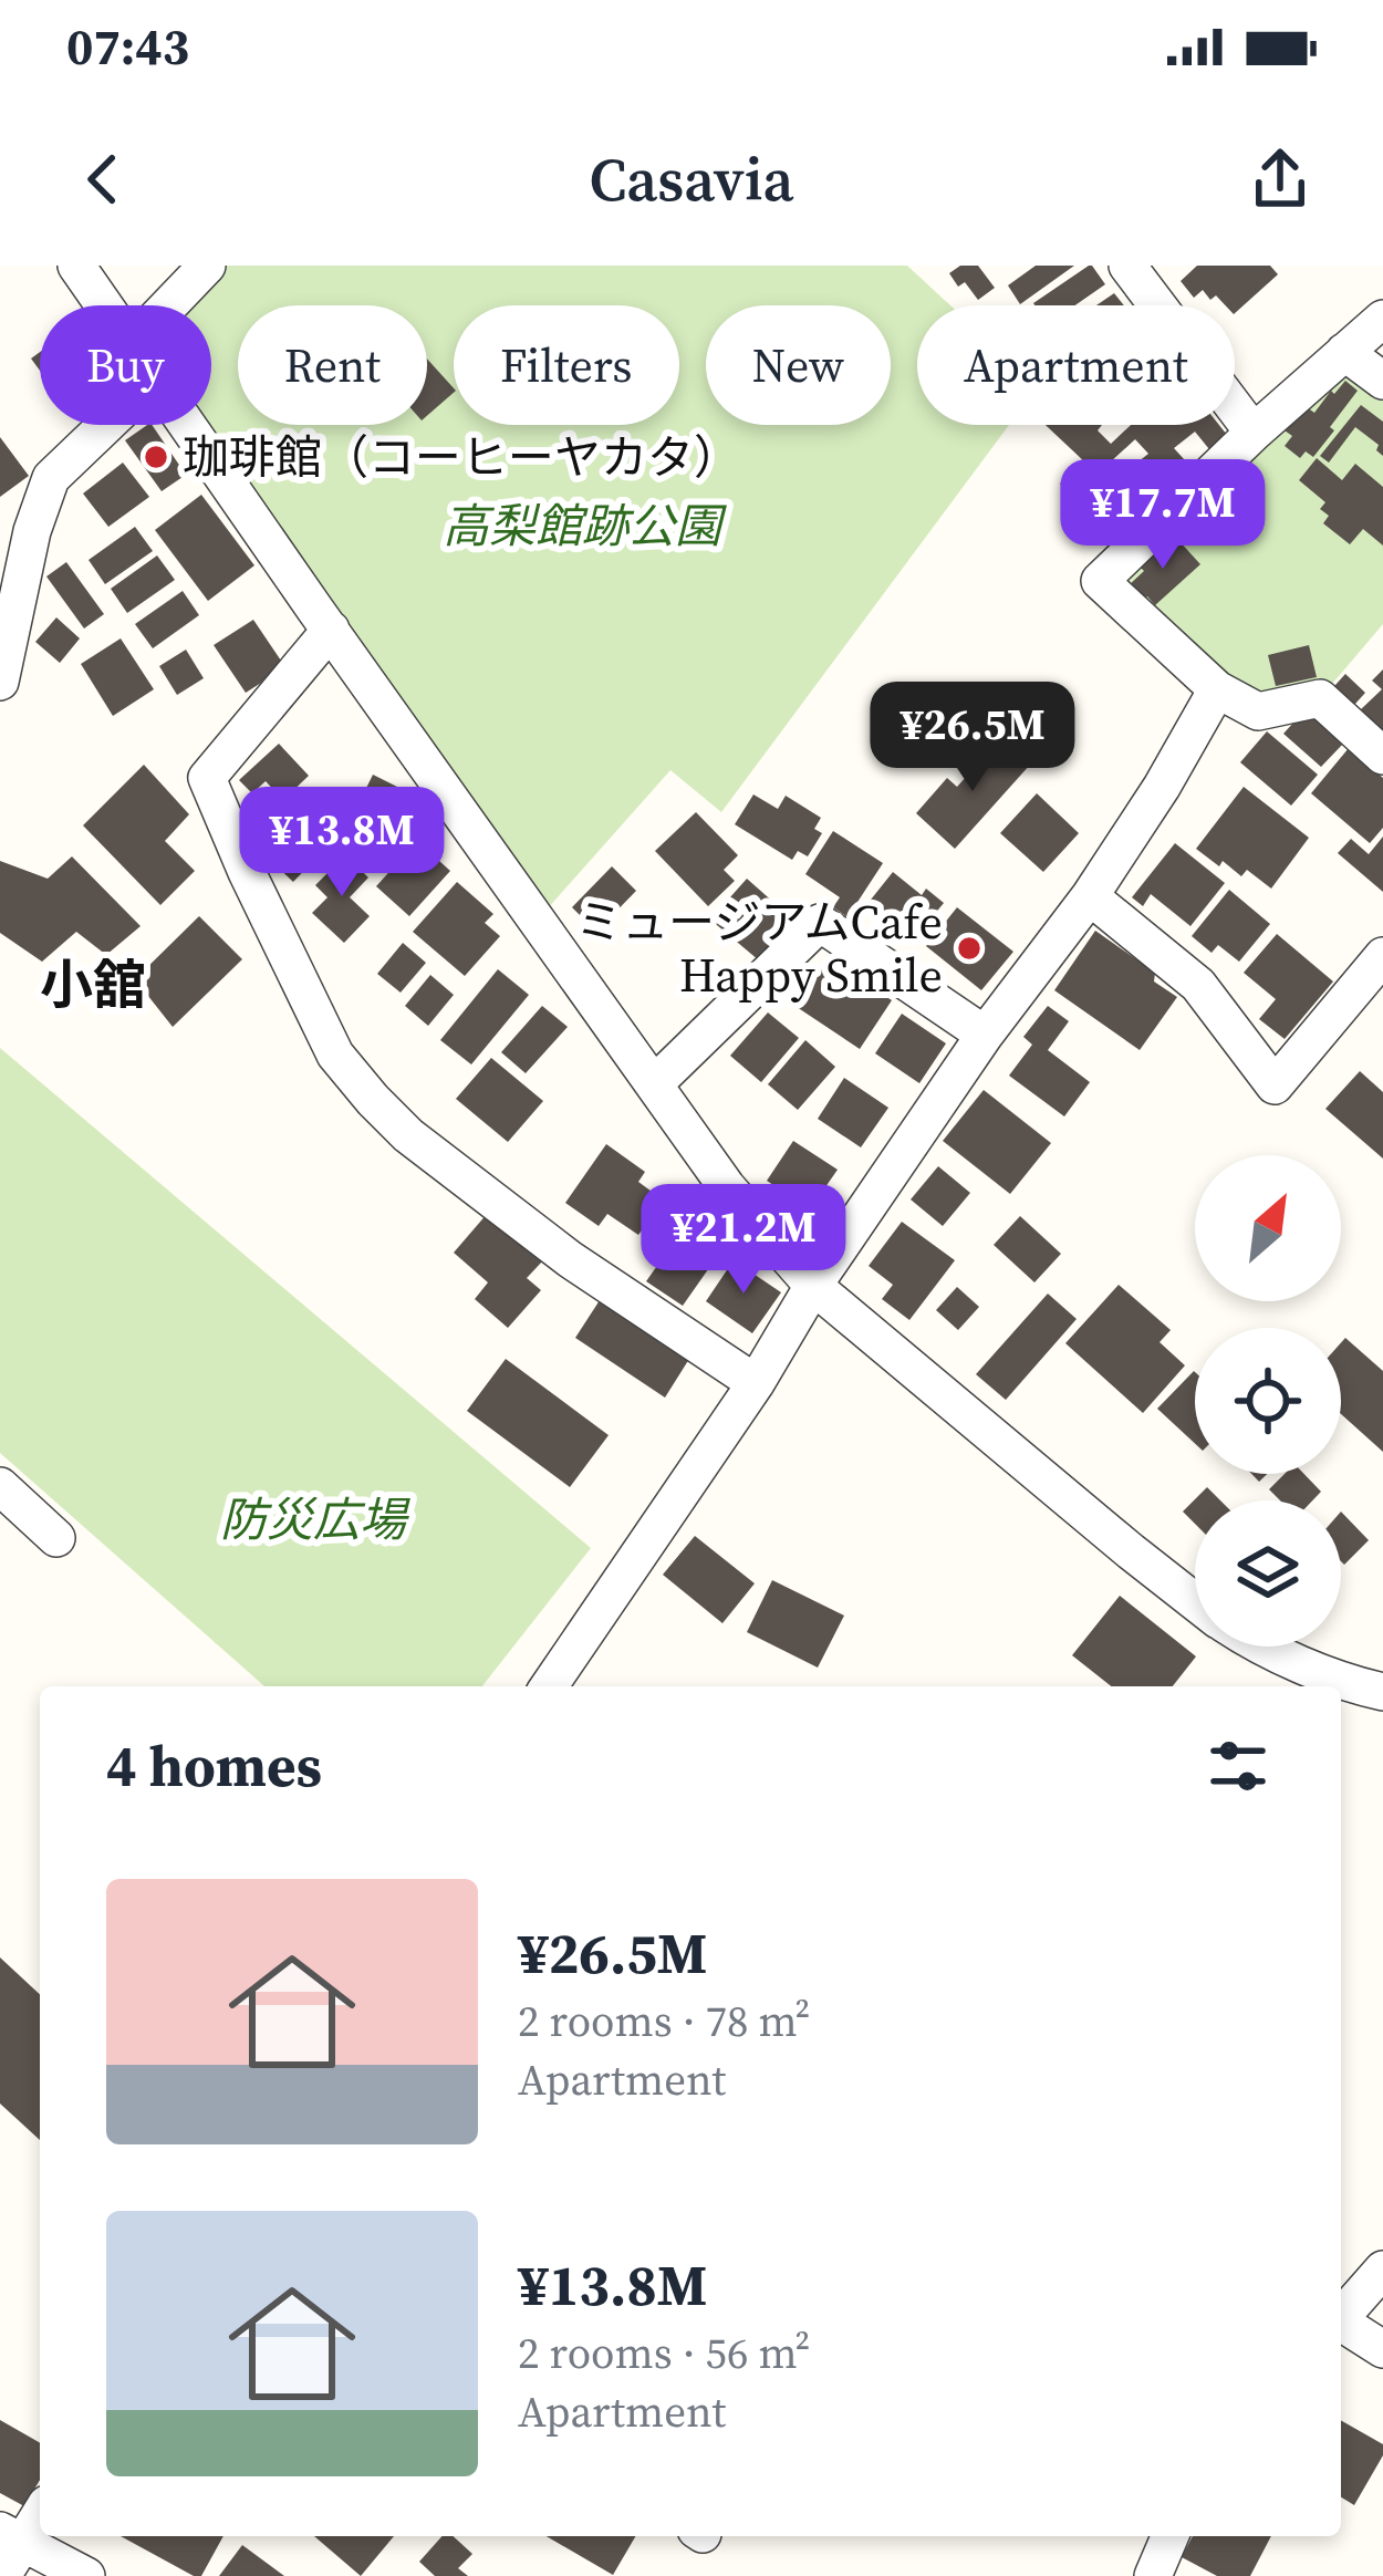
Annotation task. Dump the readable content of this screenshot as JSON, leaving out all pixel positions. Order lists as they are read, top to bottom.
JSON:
{
  "districts": ["小舘"],
  "parks": ["高梨館跡公園", "防災広場"],
  "places": ["珈琲館（コーヒーヤカタ）", "ミュージアムCafe Happy Smile"],
  "north": "top right",
  "page": {
    "status": "07:43",
    "header": "Casavia",
    "chip": [
      "Buy",
      "Rent",
      "Filters",
      "New",
      "Apartment"
    ],
    "price": [
      "¥17.7M",
      "¥26.5M",
      "¥13.8M",
      "¥21.2M"
    ],
    "heading": "4 homes",
    "list": [
      {
        "name": "¥26.5M",
        "note": "2 rooms · 78 m² · Apartment"
      },
      {
        "name": "¥13.8M",
        "note": "2 rooms · 56 m² · Apartment"
      }
    ]
  }
}
